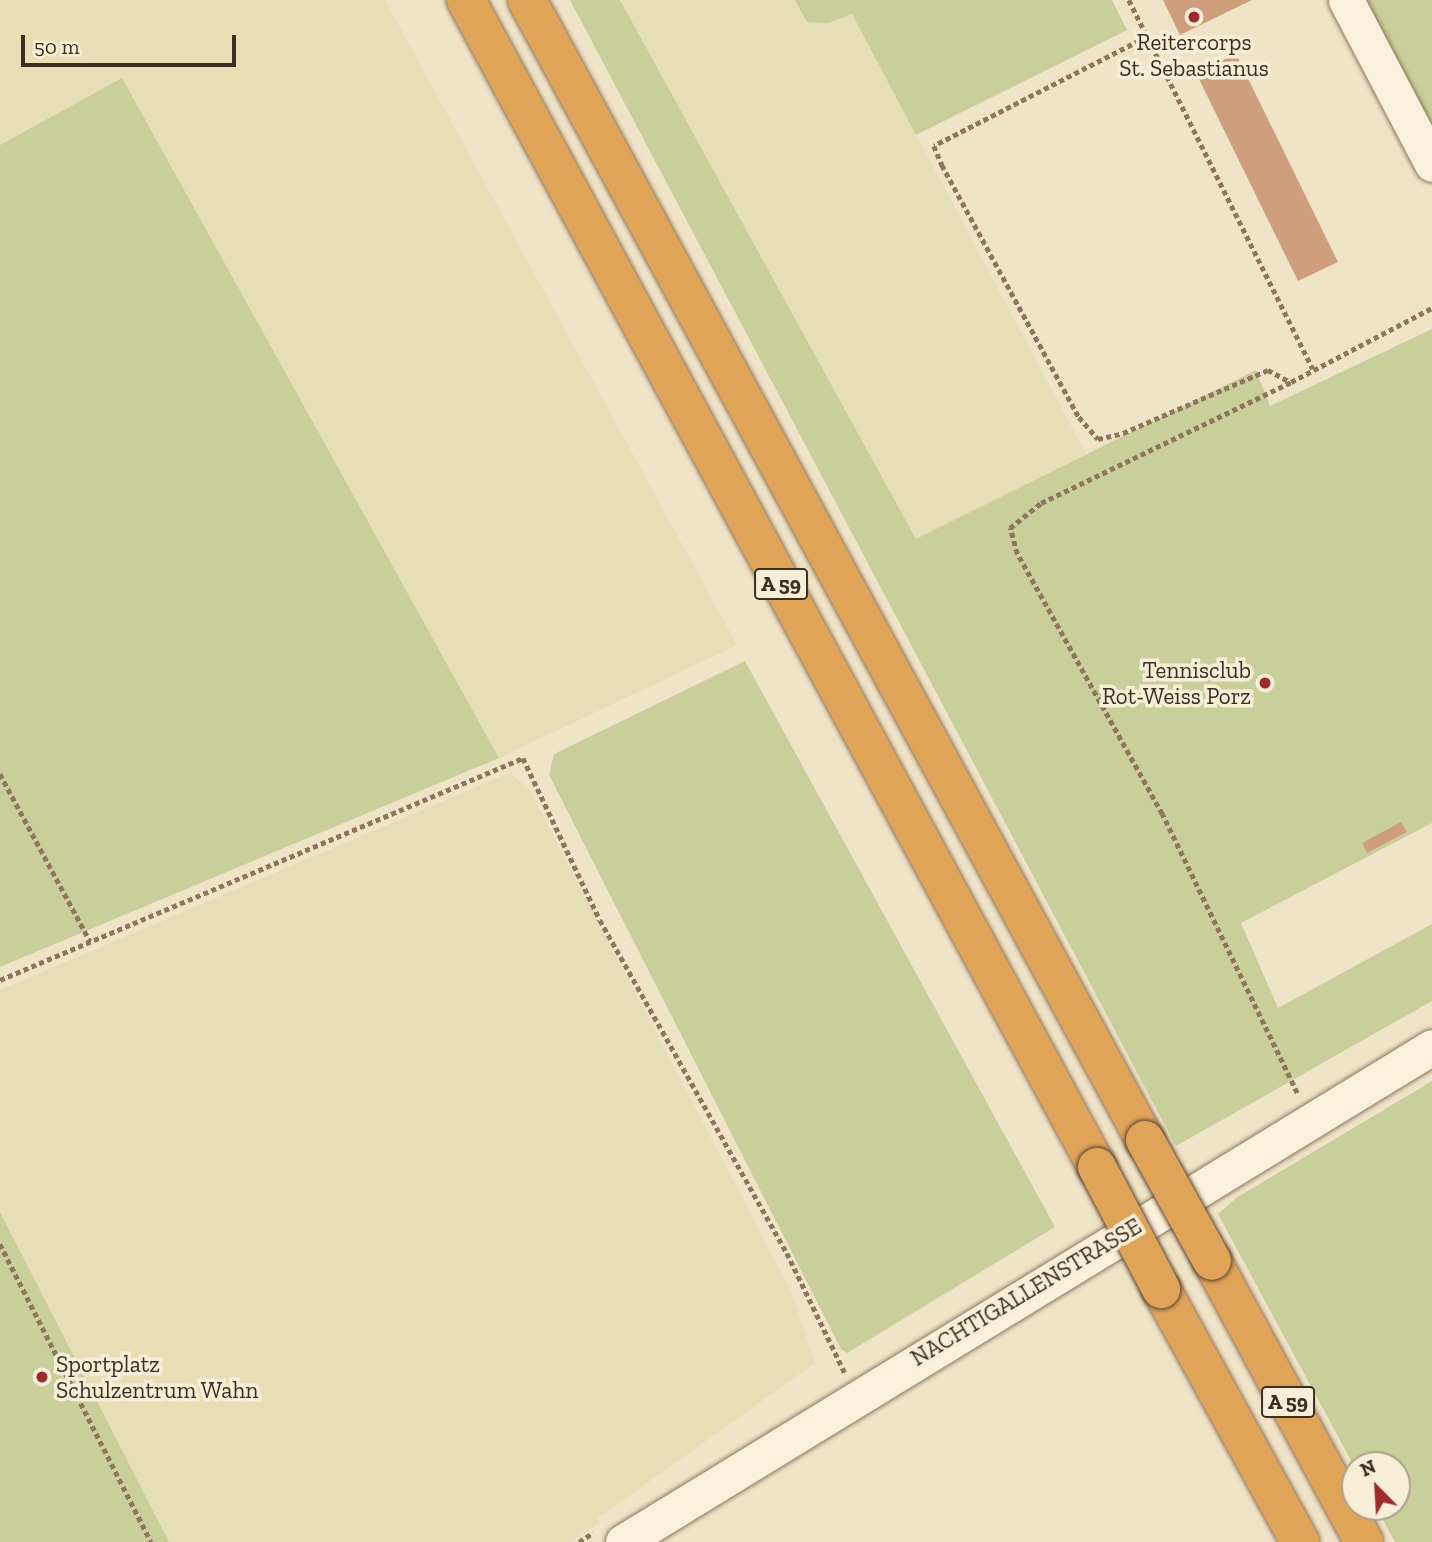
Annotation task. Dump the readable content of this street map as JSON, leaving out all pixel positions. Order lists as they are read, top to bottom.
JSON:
{
  "streets": {
    "highway": ["A 59"],
    "street": ["NACHTIGALLENSTRASSE"]
  },
  "places": ["Reitercorps St. Sebastianus", "Tennisclub Rot-Weiss Porz", "Sportplatz Schulzentrum Wahn"],
  "scale_bar": "50 m",
  "north": "top left"
}
